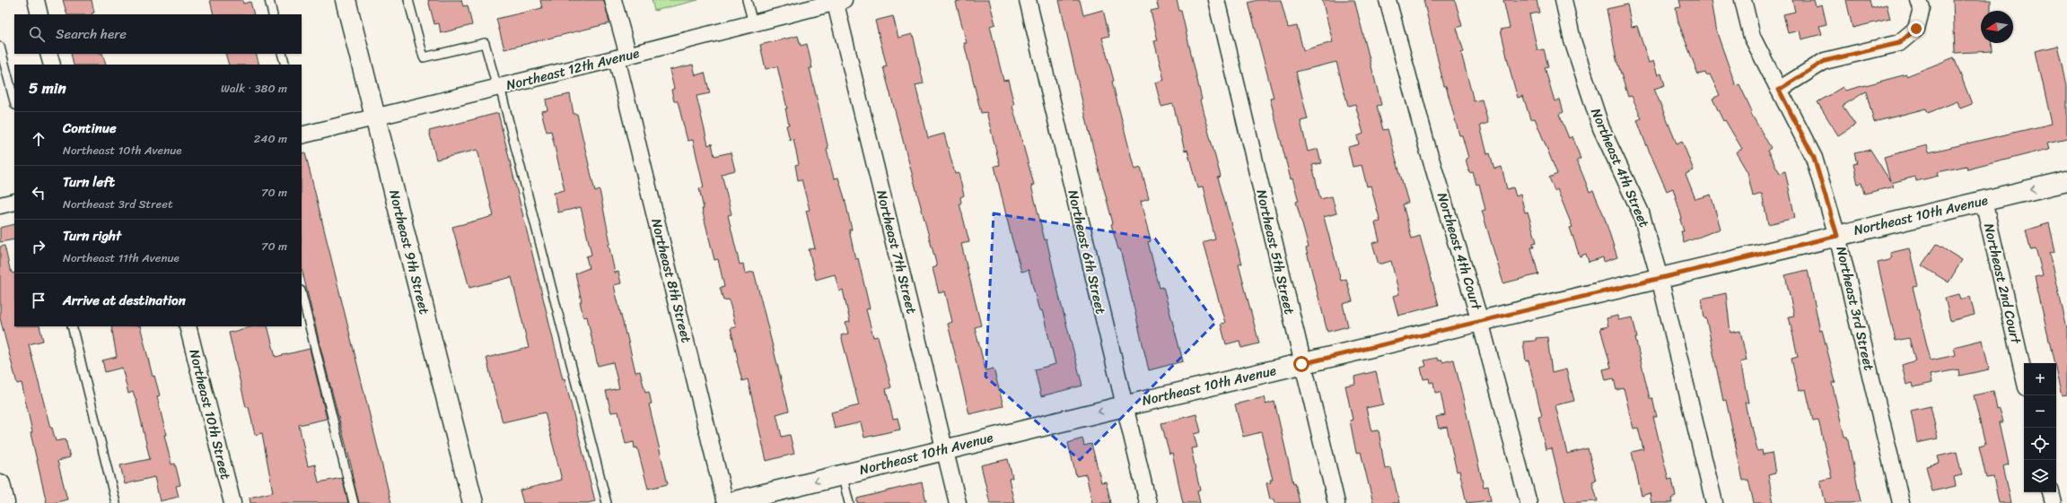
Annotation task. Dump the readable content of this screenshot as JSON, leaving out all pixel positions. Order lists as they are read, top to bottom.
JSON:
{
  "streets": {
    "street": [
      "Northeast 12th Avenue",
      "Northeast 4th Street",
      "Northeast 10th Avenue",
      "Northeast 4th Court",
      "Northeast 9th Street",
      "Northeast 7th Street",
      "Northeast 6th Street",
      "Northeast 5th Street",
      "Northeast 8th Street",
      "Northeast 2nd Court",
      "Northeast 3rd Street",
      "Northeast 10th Street"
    ]
  },
  "crossings": [
    ["Northeast 12th Avenue", "Northeast 9th Street"],
    ["Northeast 12th Avenue", "Northeast 7th Street"],
    ["Northeast 12th Avenue", "Northeast 8th Street"],
    ["Northeast 4th Street", "Northeast 10th Avenue"],
    ["Northeast 10th Avenue", "Northeast 4th Court"],
    ["Northeast 10th Avenue", "Northeast 7th Street"],
    ["Northeast 10th Avenue", "Northeast 6th Street"],
    ["Northeast 10th Avenue", "Northeast 5th Street"],
    ["Northeast 10th Avenue", "Northeast 8th Street"],
    ["Northeast 10th Avenue", "Northeast 2nd Court"],
    ["Northeast 10th Avenue", "Northeast 3rd Street"]
  ],
  "north": "left",
  "page": {
    "search": "Search here",
    "heading": ["5 min", "Walk · 380 m"],
    "list": [
      ["Continue", "Northeast 10th Avenue", "240 m"],
      ["Turn left", "Northeast 3rd Street", "70 m"],
      ["Turn right", "Northeast 11th Avenue", "70 m"],
      "Arrive at destination"
    ],
    "map_buttons": ["+", "−"]
  }
}
